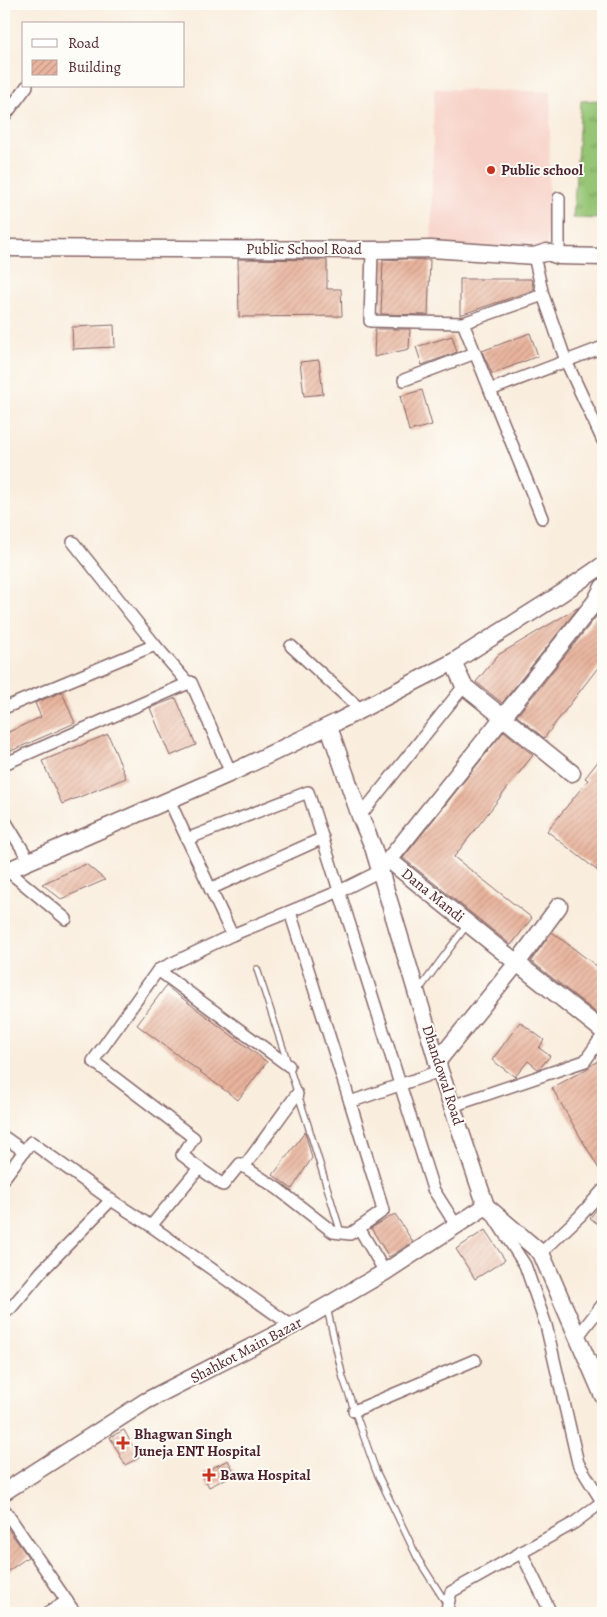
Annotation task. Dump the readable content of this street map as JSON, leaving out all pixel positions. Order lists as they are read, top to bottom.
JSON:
{
  "streets": {
    "street": [
      "Public School Road",
      "Dana Mandi",
      "Dhandowal Road",
      "Shahkot Main Bazar"
    ]
  },
  "crossings": [
    ["Dana Mandi", "Dhandowal Road"],
    ["Dhandowal Road", "Shahkot Main Bazar"]
  ],
  "places": {
    "other": ["Public school"],
    "health": ["Bhagwan Singh Juneja ENT Hospital", "Bawa Hospital"]
  },
  "legend": ["Road", "Building"]
}
